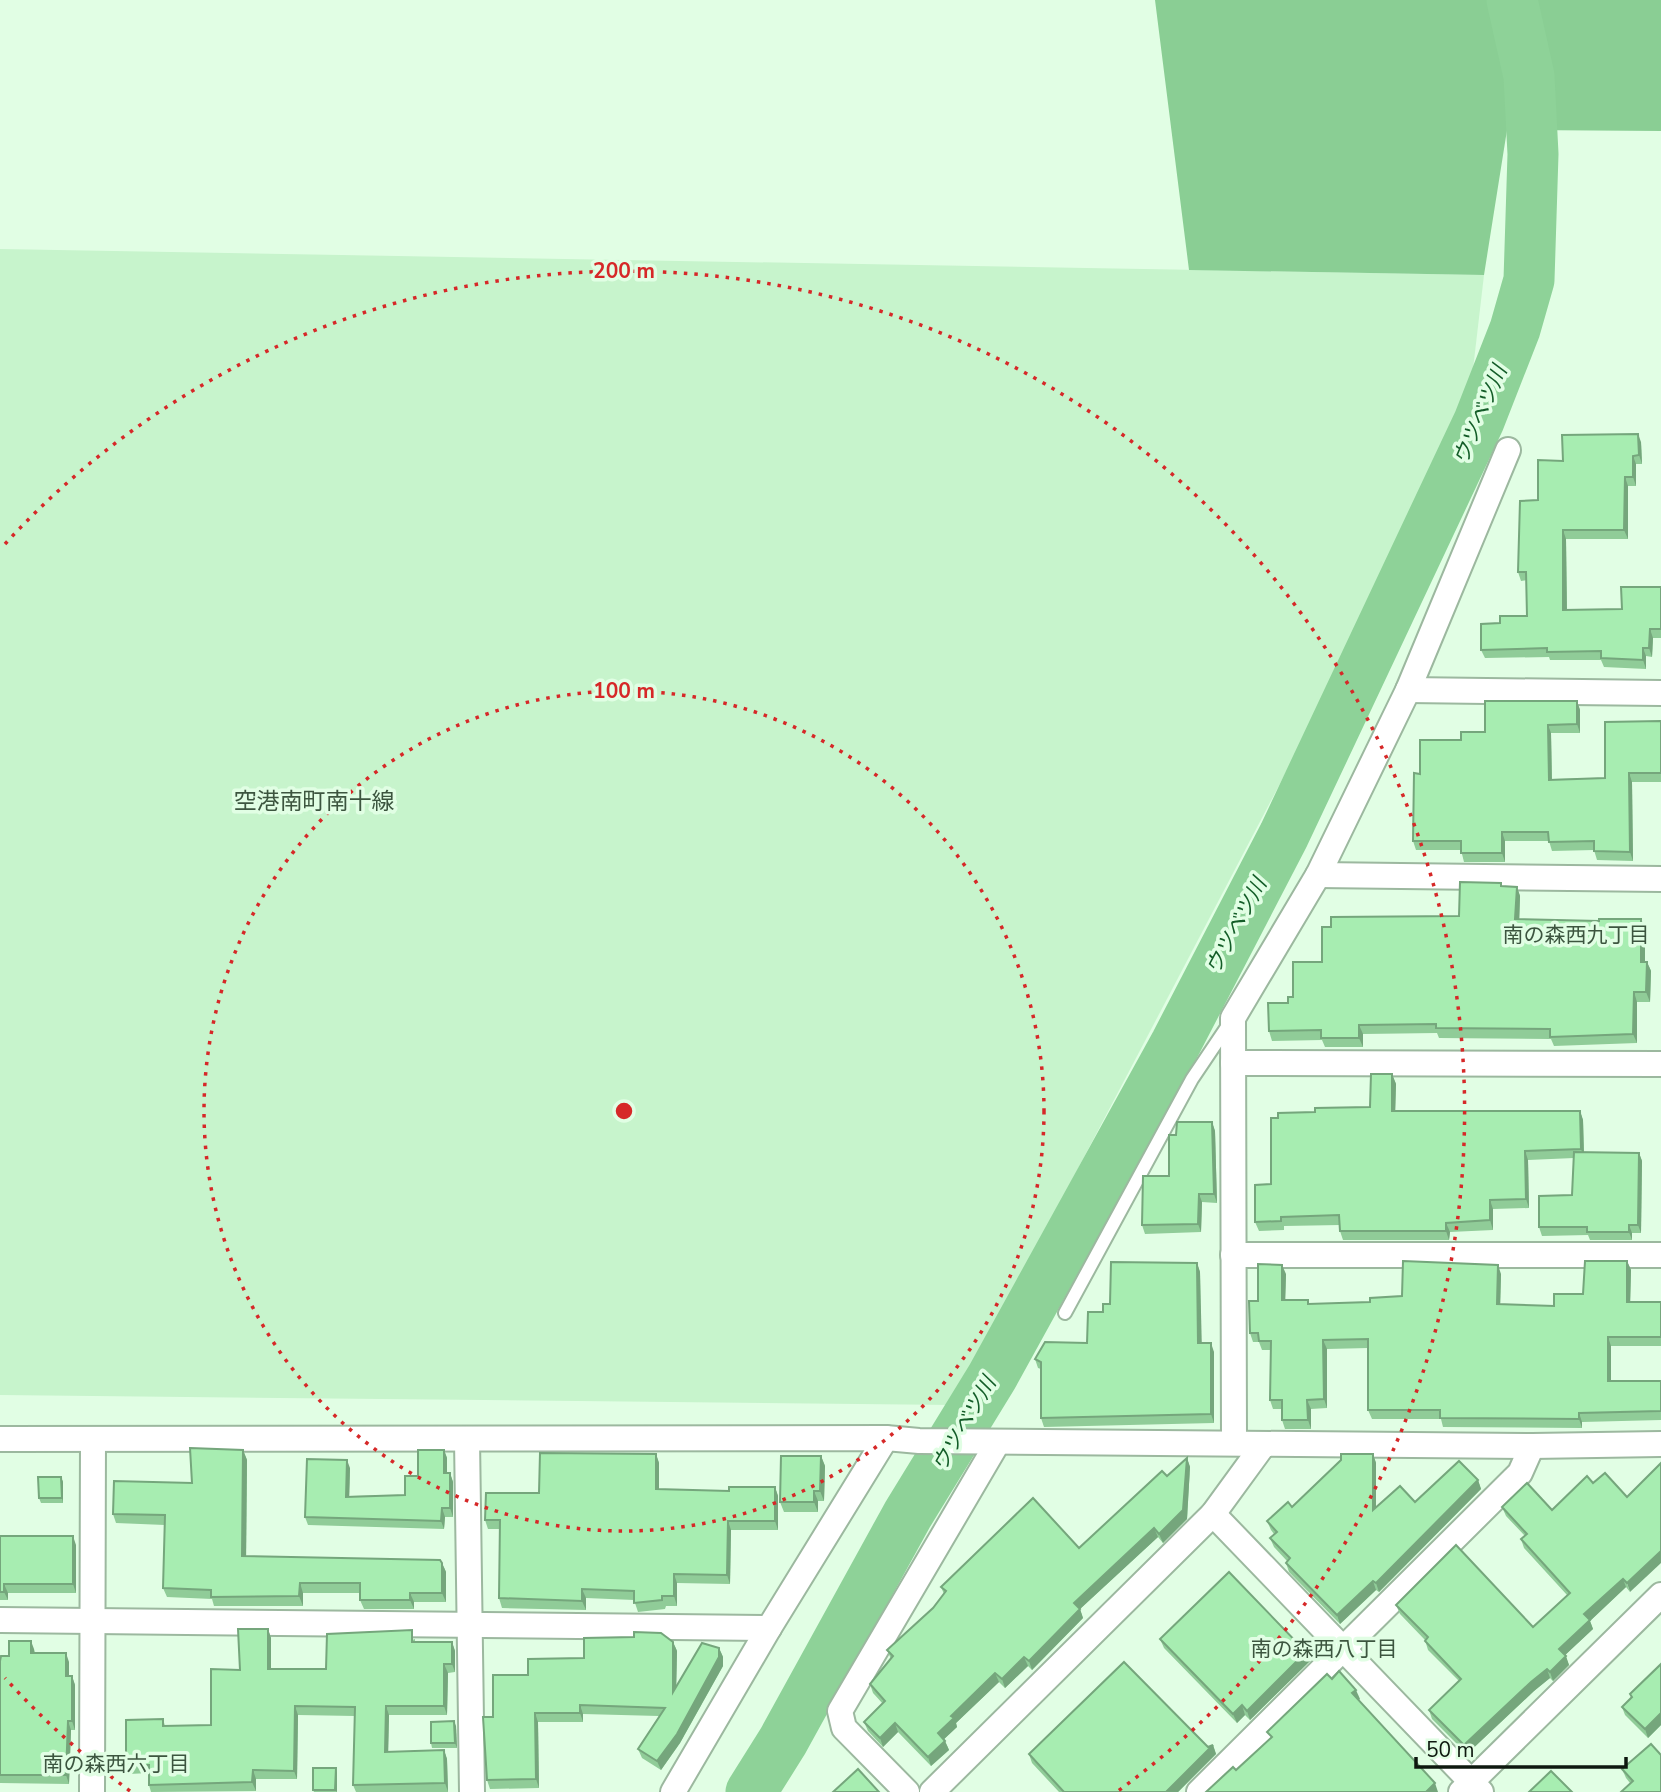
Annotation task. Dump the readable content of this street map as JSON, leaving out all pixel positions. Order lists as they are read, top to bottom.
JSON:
{
  "districts": [
    "空港南町南十線",
    "南の森西九丁目",
    "南の森西八丁目",
    "南の森西六丁目"
  ],
  "water": ["ウツベツ川"],
  "scale_bar": "50 m",
  "rings": ["200 m", "100 m"]
}
